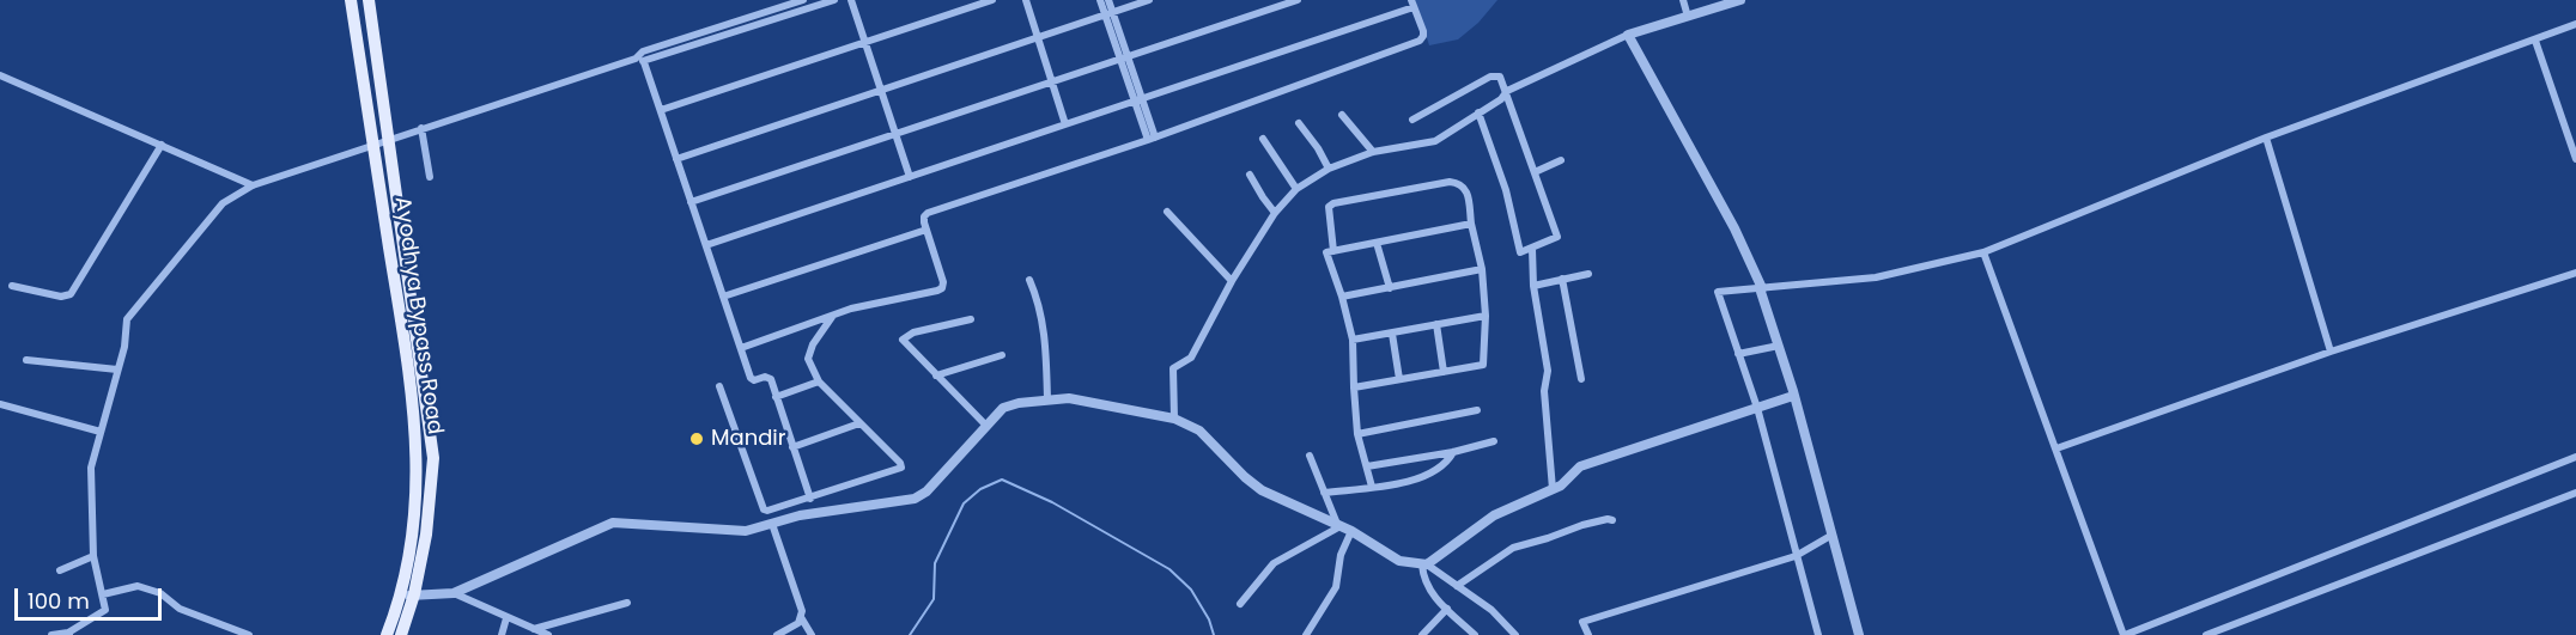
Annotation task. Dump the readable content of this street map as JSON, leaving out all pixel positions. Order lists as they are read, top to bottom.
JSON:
{
  "streets": {
    "main road": ["Ayodhya Bypass Road"]
  },
  "places": ["Mandir"],
  "scale_bar": "100 m"
}
